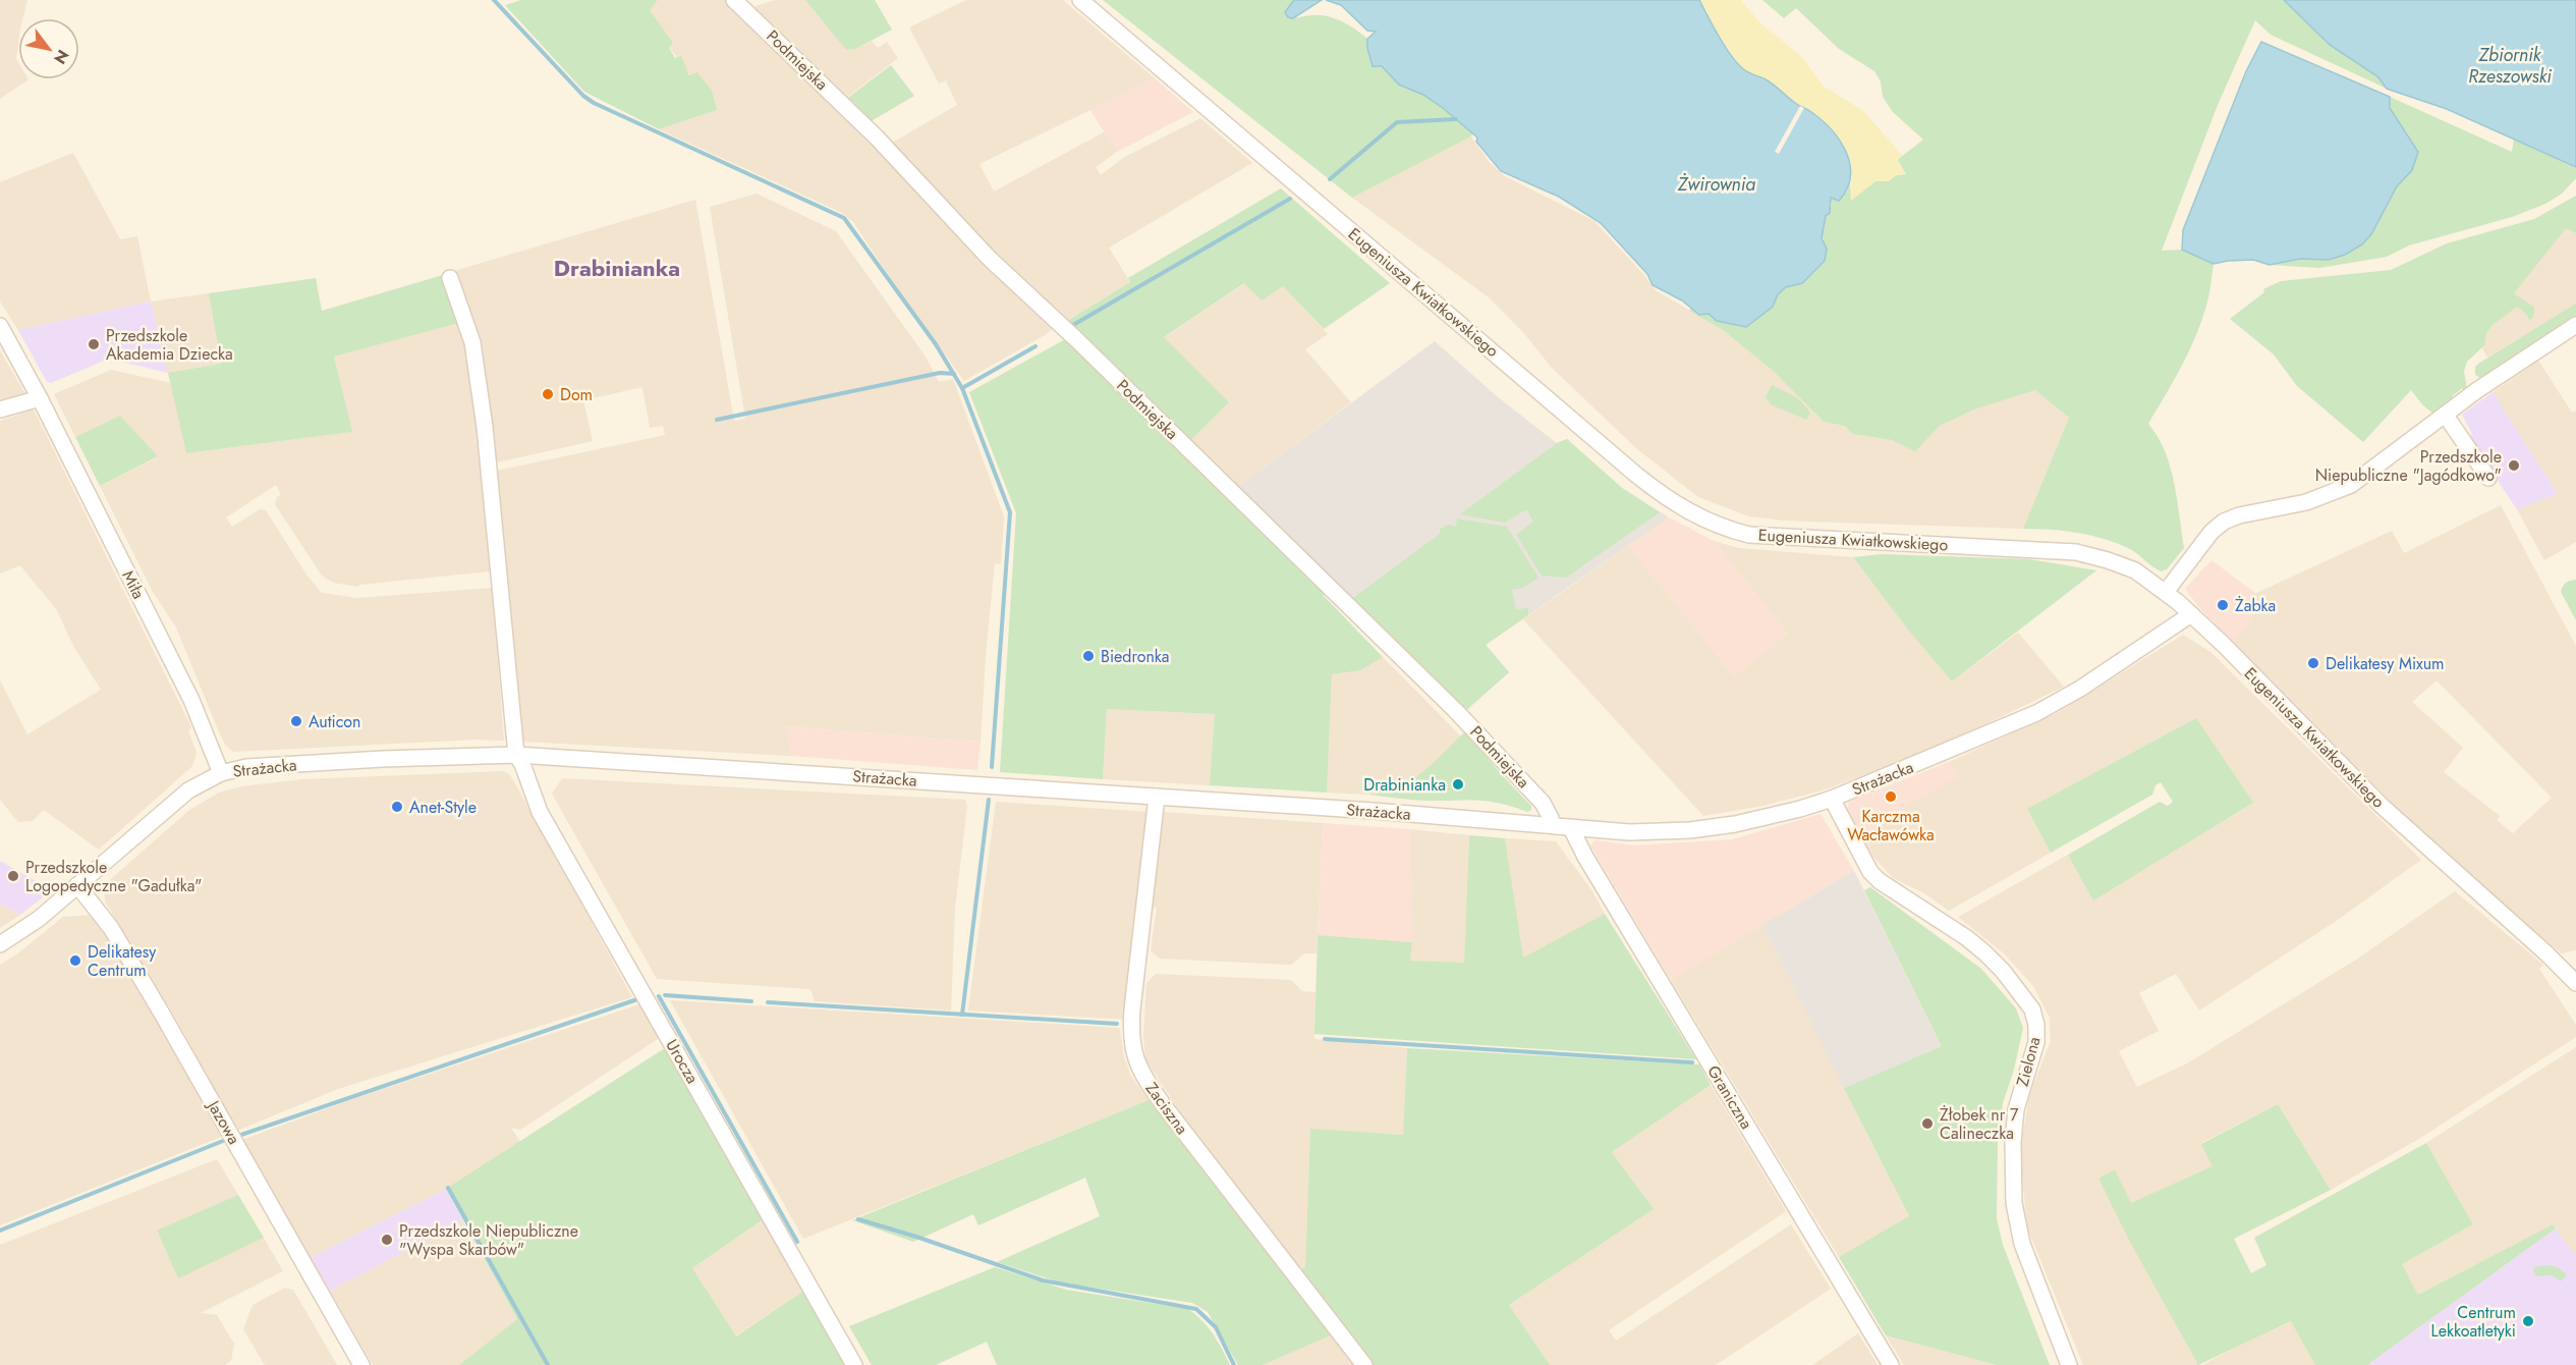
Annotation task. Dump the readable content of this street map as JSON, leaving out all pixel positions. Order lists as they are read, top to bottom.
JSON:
{
  "streets": {
    "street": [
      "Podmiejska",
      "Eugeniusza Kwiatkowskiego",
      "Miła",
      "Strażacka",
      "Urocza",
      "Zielona",
      "Graniczna",
      "Zaciszna",
      "Jazowa"
    ]
  },
  "crossings": [
    ["Podmiejska", "Strażacka"],
    ["Eugeniusza Kwiatkowskiego", "Strażacka"],
    ["Miła", "Strażacka"],
    ["Strażacka", "Urocza"],
    ["Strażacka", "Zielona"],
    ["Strażacka", "Graniczna"],
    ["Strażacka", "Zaciszna"],
    ["Strażacka", "Jazowa"]
  ],
  "districts": ["Drabinianka"],
  "water": ["Zbiornik Rzeszowski", "Żwirownia"],
  "places": [
    "Przedszkole Akademia Dziecka",
    "Dom",
    "Przedszkole Niepubliczne \"Jagódkowo\"",
    "Żabka",
    "Biedronka",
    "Delikatesy Mixum",
    "Auticon",
    "Drabinianka",
    "Karczma Wacławówka",
    "Anet-Style",
    "Przedszkole Logopedyczne \"Gadułka\"",
    "Delikatesy Centrum",
    "Żłobek nr 7 Calineczka",
    "Przedszkole Niepubliczne \"Wyspa Skarbów\"",
    "Centrum Lekkoatletyki"
  ],
  "north": "bottom right"
}
